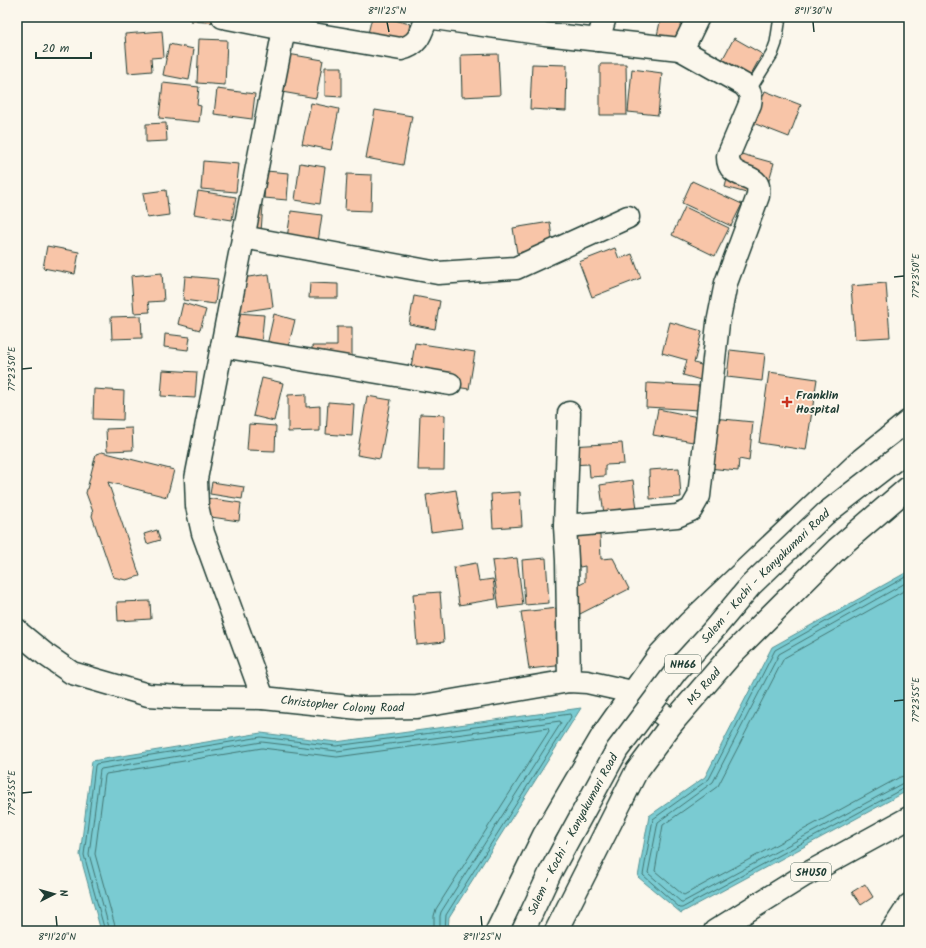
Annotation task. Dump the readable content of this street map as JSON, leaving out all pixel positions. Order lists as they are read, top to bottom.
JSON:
{
  "streets": {
    "main road": [
      "Salem - Kochi - Kanyakumari Road",
      "NH66",
      "MS Road",
      "Christopher Colony Road",
      "SHU50"
    ]
  },
  "crossings": [
    ["MS Road", "Christopher Colony Road"]
  ],
  "places": {
    "health": ["Franklin Hospital"]
  },
  "scale_bar": "20 m",
  "north": "right",
  "coordinates": [
    "8°11'25\"N",
    "8°11'30\"N",
    "77°23'50\"E",
    "77°23'55\"E",
    "8°11'20\"N"
  ]
}
